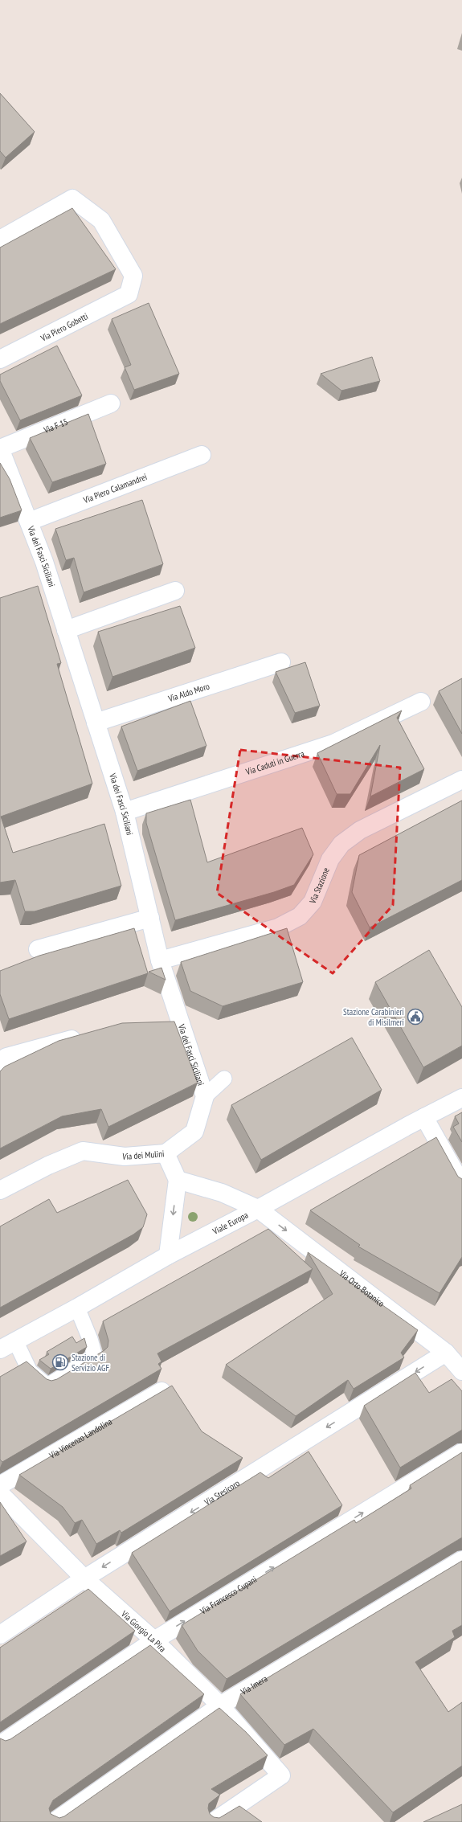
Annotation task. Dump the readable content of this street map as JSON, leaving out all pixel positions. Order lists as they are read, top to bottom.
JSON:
{
  "streets": {
    "street": [
      "Via Piero Gobetti",
      "Via F 15",
      "Via Piero Calamandrei",
      "Via dei Fasci Siciliani",
      "Via Aldo Moro",
      "Via Caduti in Guerra",
      "Via Stazione",
      "Via dei Mulini",
      "Viale Europa",
      "Via Orto Botanico",
      "Via Vincenzo Landolina",
      "Via Stesicoro",
      "Via Francesco Cupani",
      "Via Giorgio La Pira",
      "Via Imera"
    ]
  },
  "crossings": [
    ["Via F 15", "Via dei Fasci Siciliani"],
    ["Via Piero Calamandrei", "Via dei Fasci Siciliani"],
    ["Via dei Fasci Siciliani", "Via Aldo Moro"],
    ["Via dei Fasci Siciliani", "Via Caduti in Guerra"],
    ["Via dei Fasci Siciliani", "Via Stazione"],
    ["Via dei Fasci Siciliani", "Via dei Mulini"],
    ["Viale Europa", "Via Orto Botanico"],
    ["Via Orto Botanico", "Via Stesicoro"],
    ["Via Stesicoro", "Via Giorgio La Pira"],
    ["Via Francesco Cupani", "Via Giorgio La Pira"],
    ["Via Giorgio La Pira", "Via Imera"]
  ],
  "one_way": ["Via Orto Botanico", "Via Stesicoro", "Via Francesco Cupani"],
  "places": {
    "public building": ["Stazione Carabinieri di Misilmeri"],
    "fuel station": ["Stazione di Servizio AGF"]
  }
}
